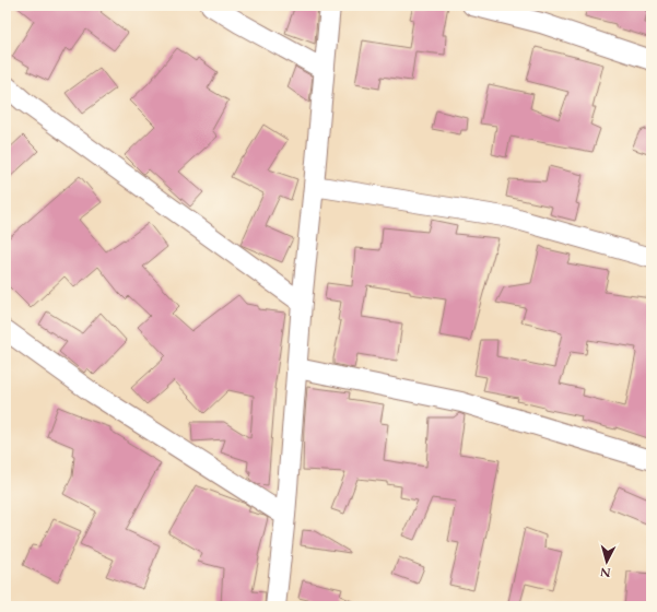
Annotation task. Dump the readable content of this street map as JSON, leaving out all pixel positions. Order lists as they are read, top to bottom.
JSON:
{
  "north": "bottom"
}
